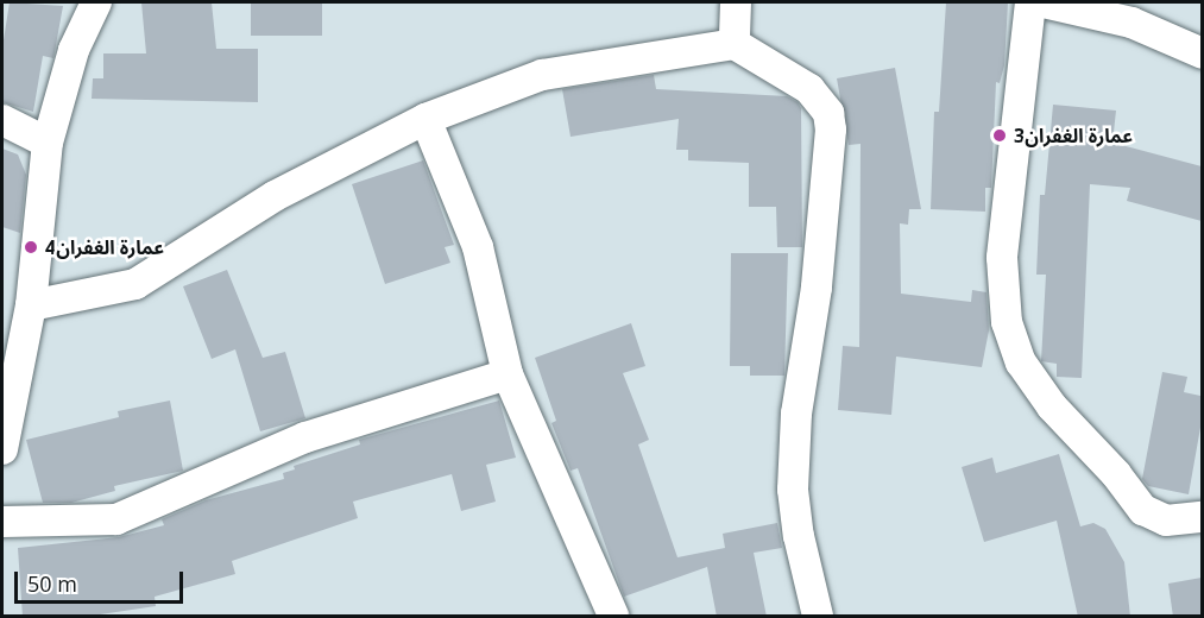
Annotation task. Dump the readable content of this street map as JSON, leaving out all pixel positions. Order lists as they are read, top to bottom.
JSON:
{
  "places": ["عمارة الغفران3", "عمارة الغفران4"],
  "scale_bar": "50 m"
}
